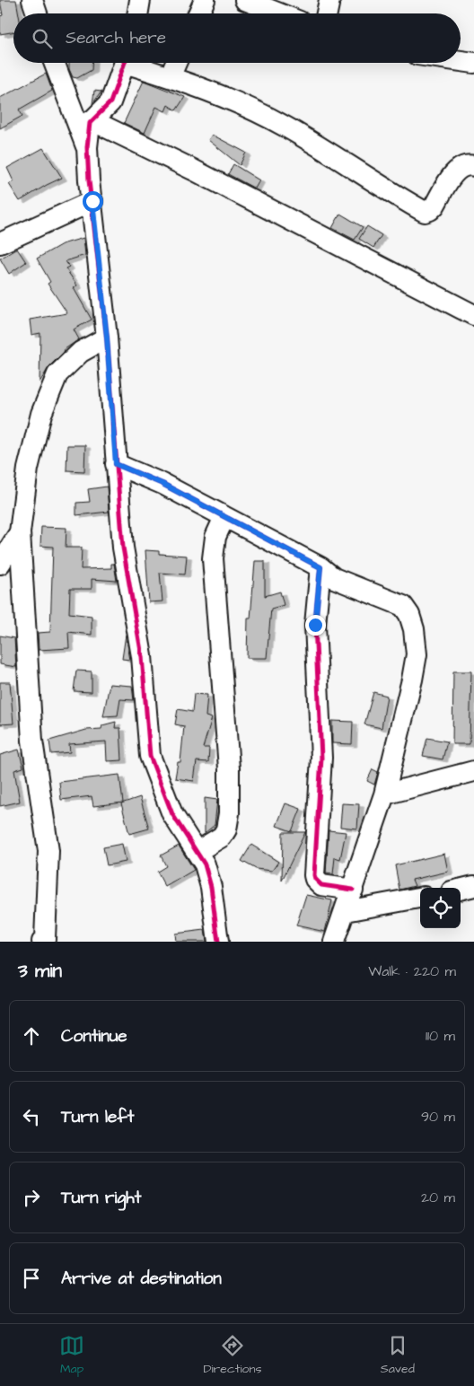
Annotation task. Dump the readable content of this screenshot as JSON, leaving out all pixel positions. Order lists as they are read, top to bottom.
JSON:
{
  "page": {
    "search": "Search here",
    "heading": ["3 min", "Walk · 220 m"],
    "list": [
      ["Continue", "110 m"],
      ["Turn left", "90 m"],
      ["Turn right", "20 m"],
      "Arrive at destination"
    ],
    "nav": ["Map", "Directions", "Saved"]
  }
}
